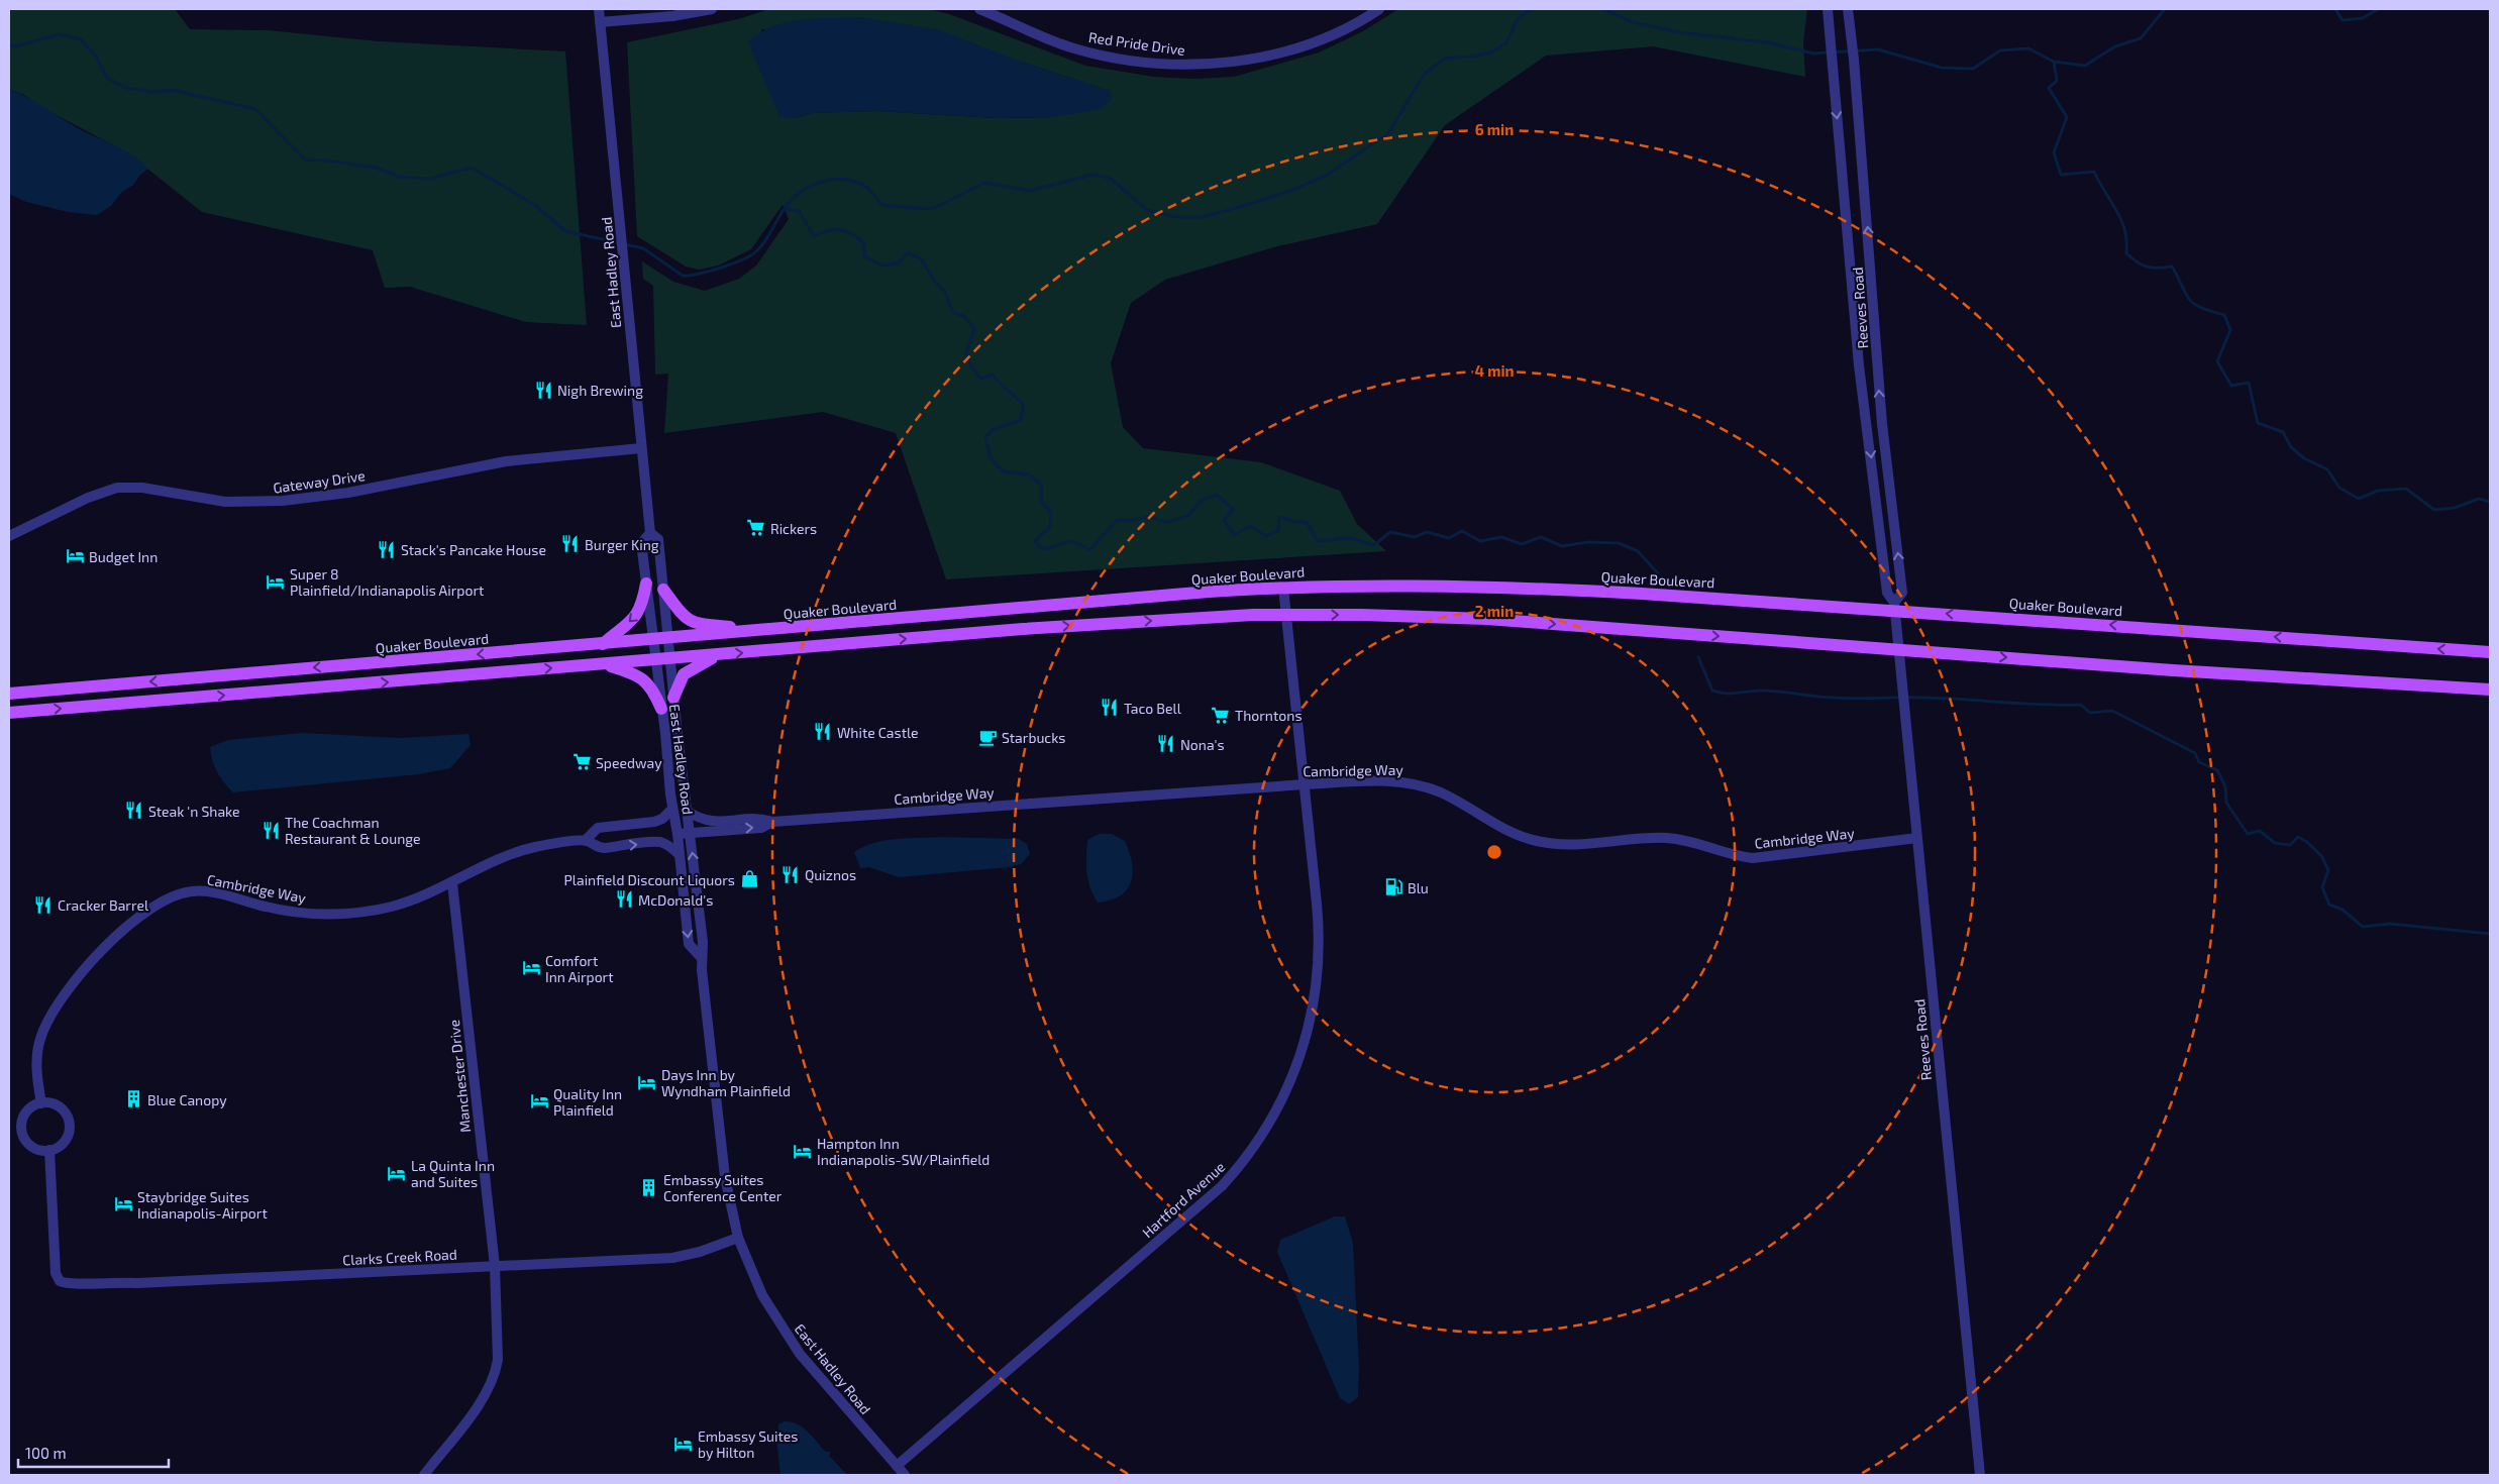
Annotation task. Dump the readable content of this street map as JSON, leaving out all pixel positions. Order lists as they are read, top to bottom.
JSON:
{
  "streets": {
    "main road": ["Quaker Boulevard"],
    "street": [
      "Red Pride Drive",
      "East Hadley Road",
      "Reeves Road",
      "Gateway Drive",
      "Cambridge Way",
      "Manchester Drive",
      "Hartford Avenue",
      "Clarks Creek Road"
    ]
  },
  "crossings": [
    ["East Hadley Road", "Gateway Drive"],
    ["East Hadley Road", "Quaker Boulevard"],
    ["East Hadley Road", "Cambridge Way"],
    ["East Hadley Road", "Hartford Avenue"],
    ["East Hadley Road", "Clarks Creek Road"],
    ["Reeves Road", "Quaker Boulevard"],
    ["Reeves Road", "Cambridge Way"],
    ["Quaker Boulevard", "Hartford Avenue"],
    ["Cambridge Way", "Manchester Drive"],
    ["Cambridge Way", "Hartford Avenue"],
    ["Cambridge Way", "Clarks Creek Road"],
    ["Manchester Drive", "Clarks Creek Road"]
  ],
  "places": {
    "restaurant": [
      "Nigh Brewing",
      "Burger King",
      "Stack's Pancake House",
      "Taco Bell",
      "White Castle",
      "Nona's",
      "Steak 'n Shake",
      "The Coachman Restaurant & Lounge",
      "Quiznos",
      "McDonald's",
      "Cracker Barrel"
    ],
    "supermarket": ["Rickers", "Thorntons", "Speedway"],
    "hotel": [
      "Budget Inn",
      "Super 8 Plainfield/Indianapolis Airport",
      "Comfort Inn Airport",
      "Days Inn by Wyndham Plainfield",
      "Quality Inn Plainfield",
      "Hampton Inn Indianapolis-SW/Plainfield",
      "La Quinta Inn and Suites",
      "Staybridge Suites Indianapolis-Airport",
      "Embassy Suites by Hilton"
    ],
    "cafe": ["Starbucks"],
    "shop": ["Plainfield Discount Liquors"],
    "fuel station": ["Blu"],
    "building": ["Blue Canopy", "Embassy Suites Conference Center"]
  },
  "scale_bar": "100 m",
  "rings": ["6 min", "4 min", "2 min"]
}
